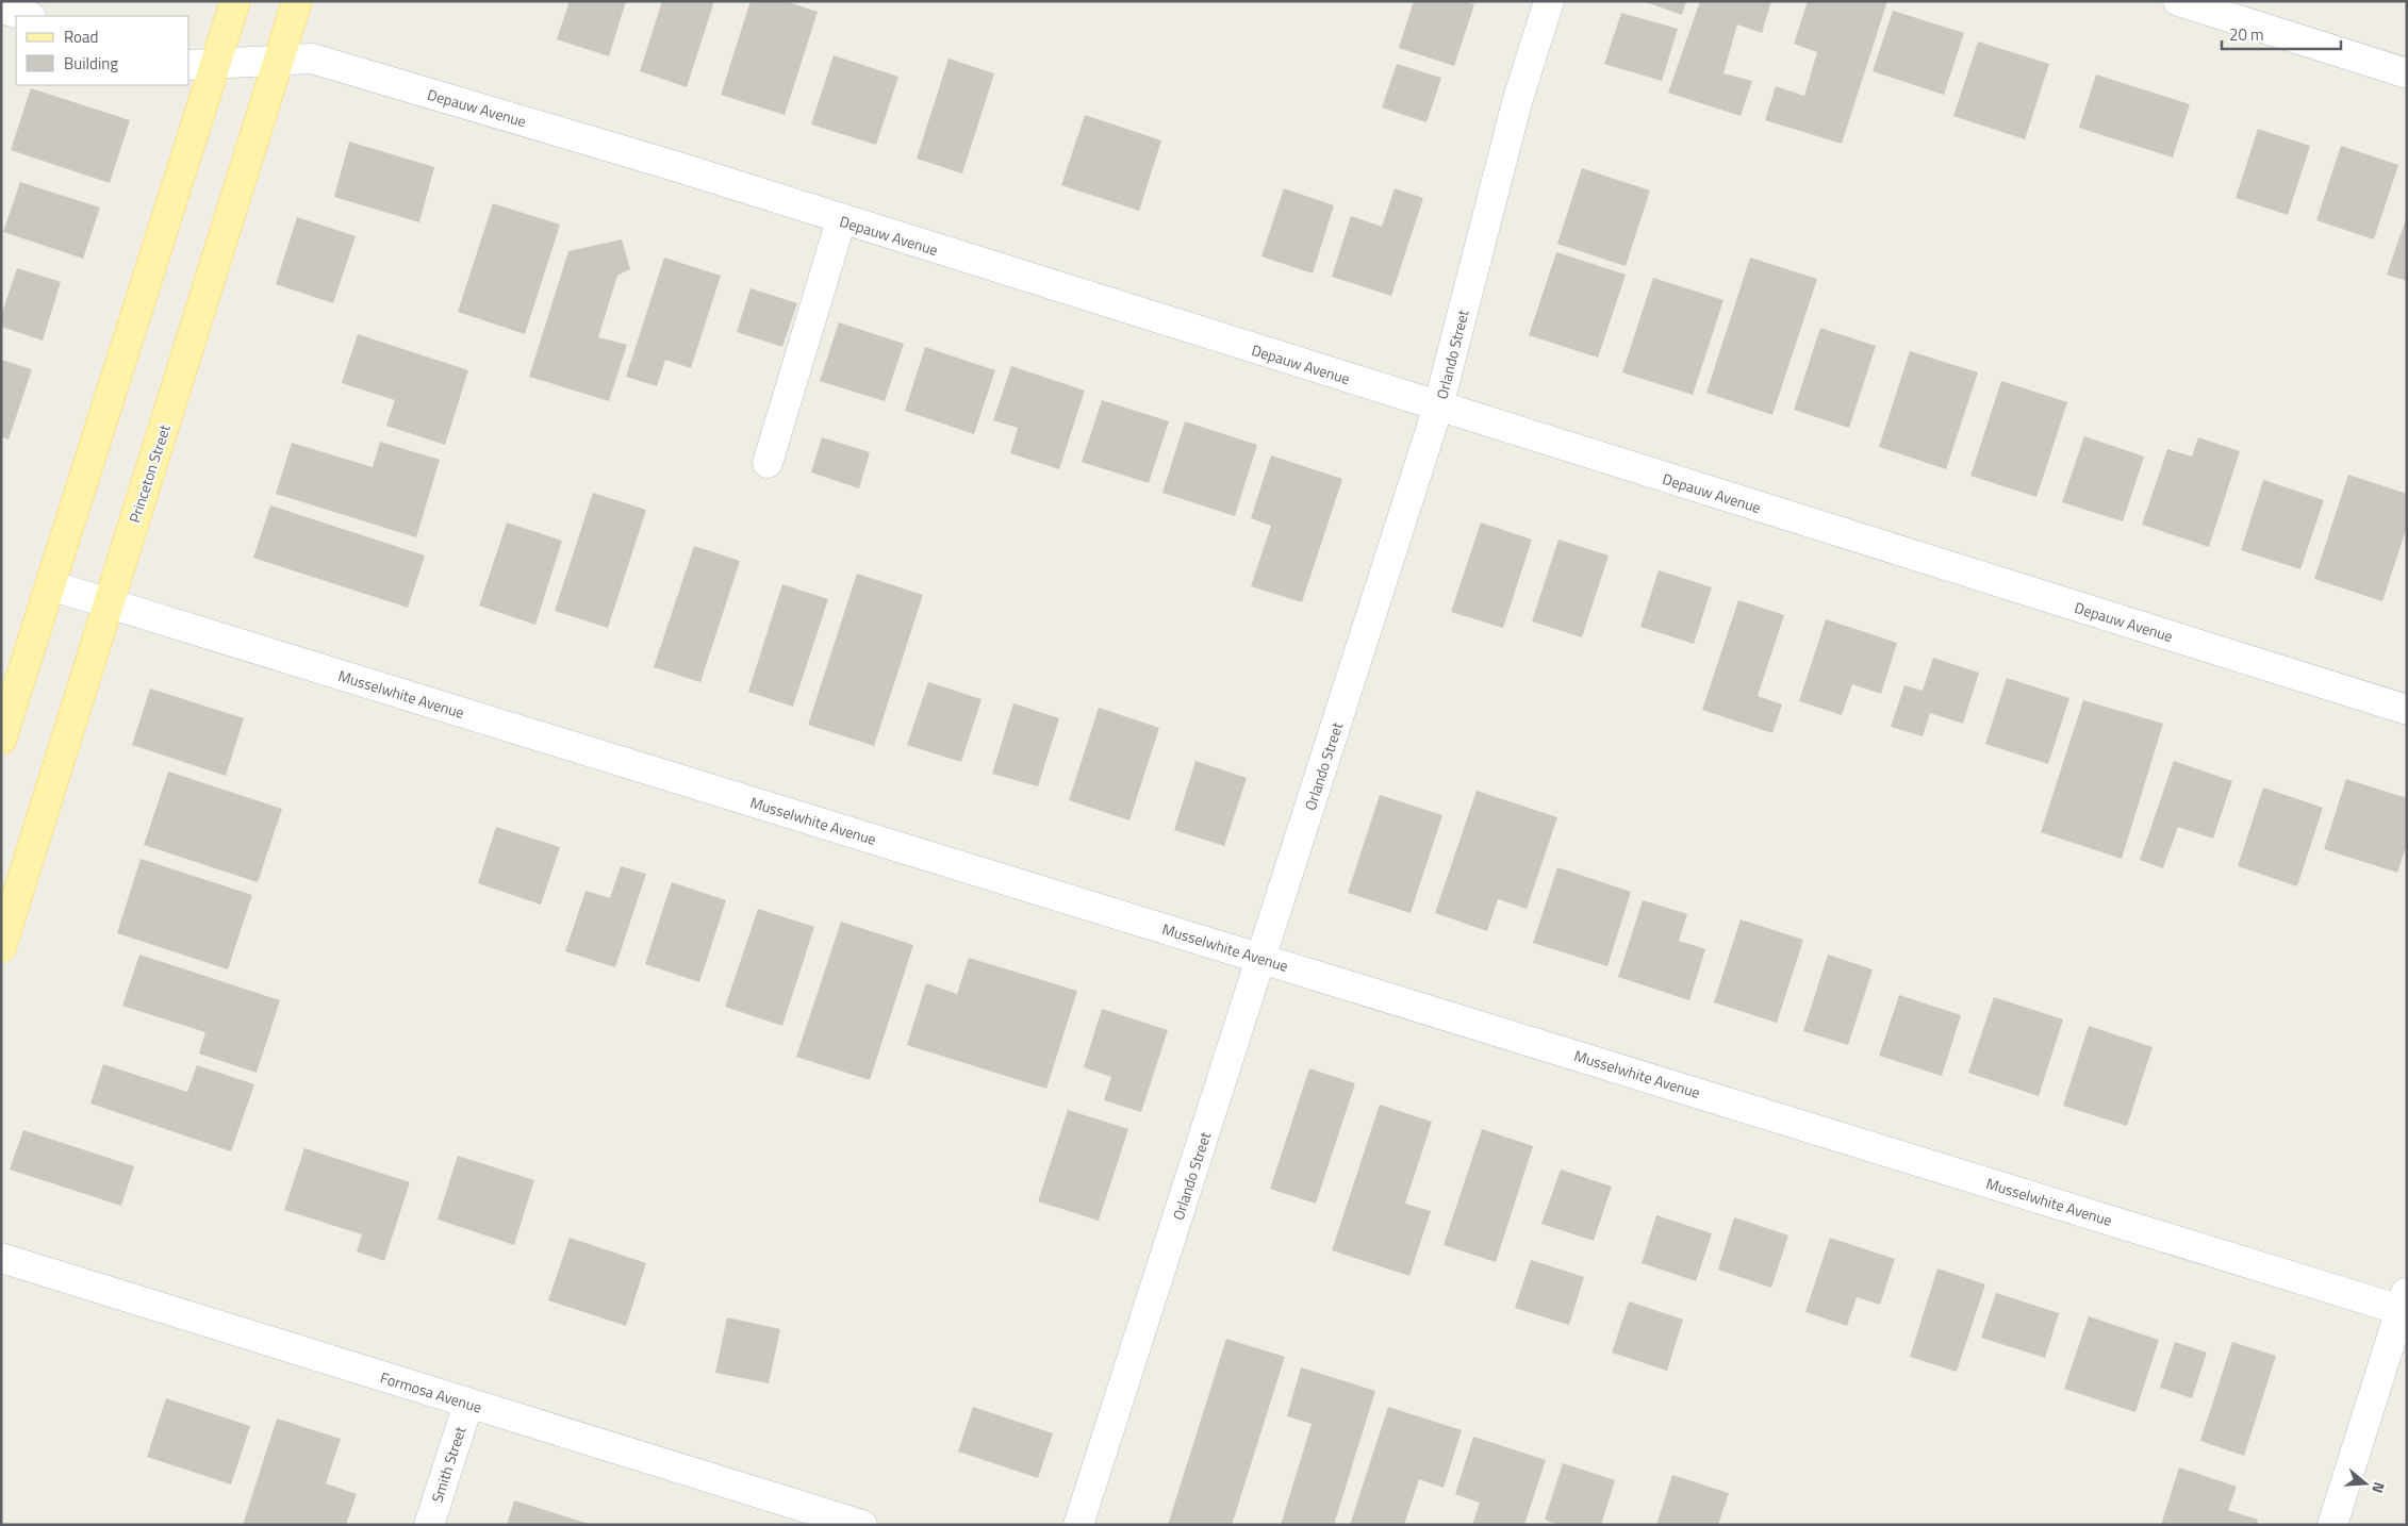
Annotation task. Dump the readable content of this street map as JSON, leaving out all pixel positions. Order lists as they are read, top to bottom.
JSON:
{
  "streets": {
    "main road": ["Princeton Street"],
    "street": [
      "Depauw Avenue",
      "Orlando Street",
      "Musselwhite Avenue",
      "Formosa Avenue",
      "Smith Street"
    ]
  },
  "crossings": [
    ["Depauw Avenue", "Orlando Street"],
    ["Depauw Avenue", "Princeton Street"],
    ["Orlando Street", "Musselwhite Avenue"],
    ["Princeton Street", "Musselwhite Avenue"],
    ["Formosa Avenue", "Smith Street"]
  ],
  "legend": ["Road", "Building"],
  "scale_bar": "20 m",
  "north": "right"
}
